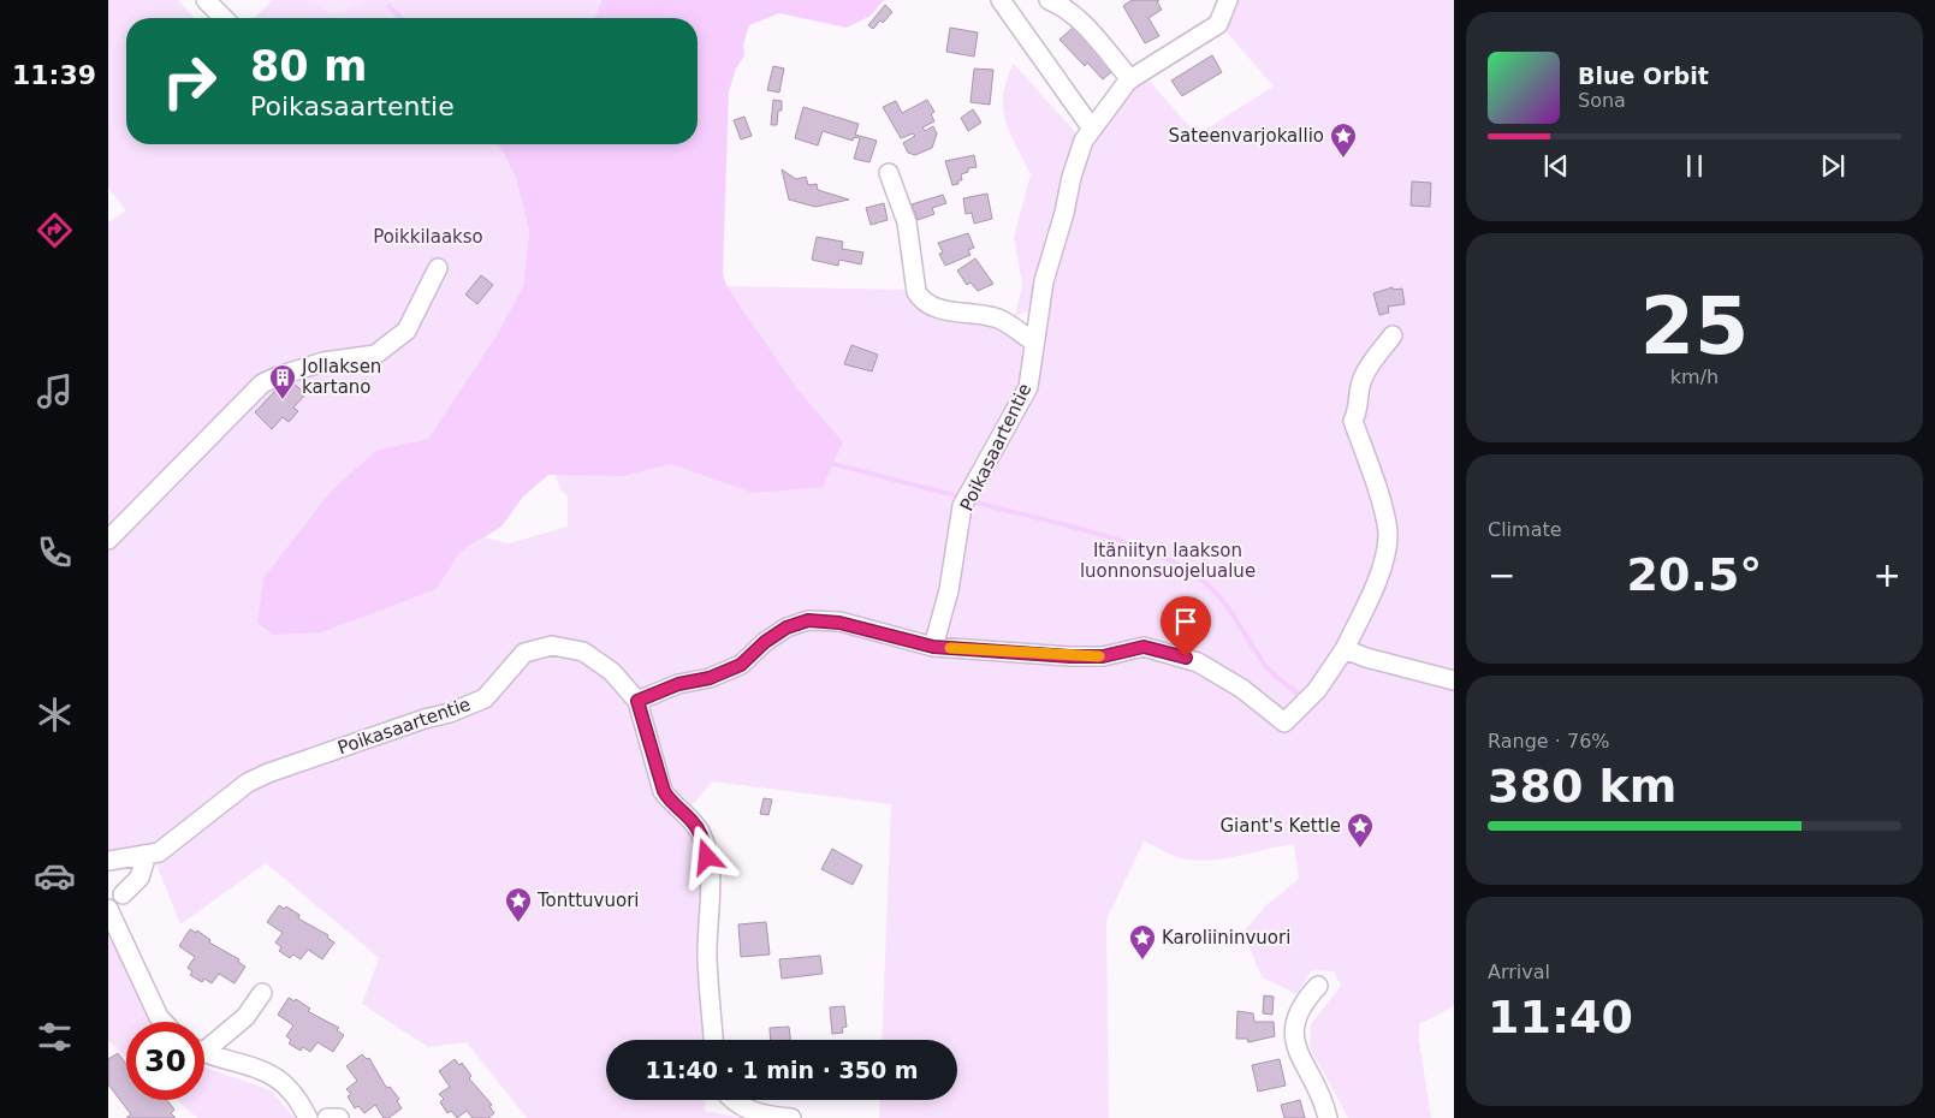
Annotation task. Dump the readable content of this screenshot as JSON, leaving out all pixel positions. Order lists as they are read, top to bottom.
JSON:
{
  "streets": {
    "street": ["Poikasaartentie"]
  },
  "parks": ["Poikkilaakso", "Itäniityn laakson luonnonsuojelualue"],
  "places": {
    "place": [
      "Sateenvarjokallio",
      "Giant's Kettle",
      "Tonttuvuori",
      "Karoliininvuori"
    ],
    "building": ["Jollaksen kartano"]
  },
  "page": {
    "tabs": "11:39",
    "turn": ["80 m", "Poikasaartentie"],
    "song": ["Blue Orbit", "Sona"],
    "tile": [
      ["25", "km/h"],
      "Climate",
      ["Range · 76%", "380 km"],
      ["Arrival", "11:40"]
    ],
    "heat": ["−", "20.5°", "+"],
    "limit": "30",
    "trip": "11:40 · 1 min · 350 m"
  }
}
